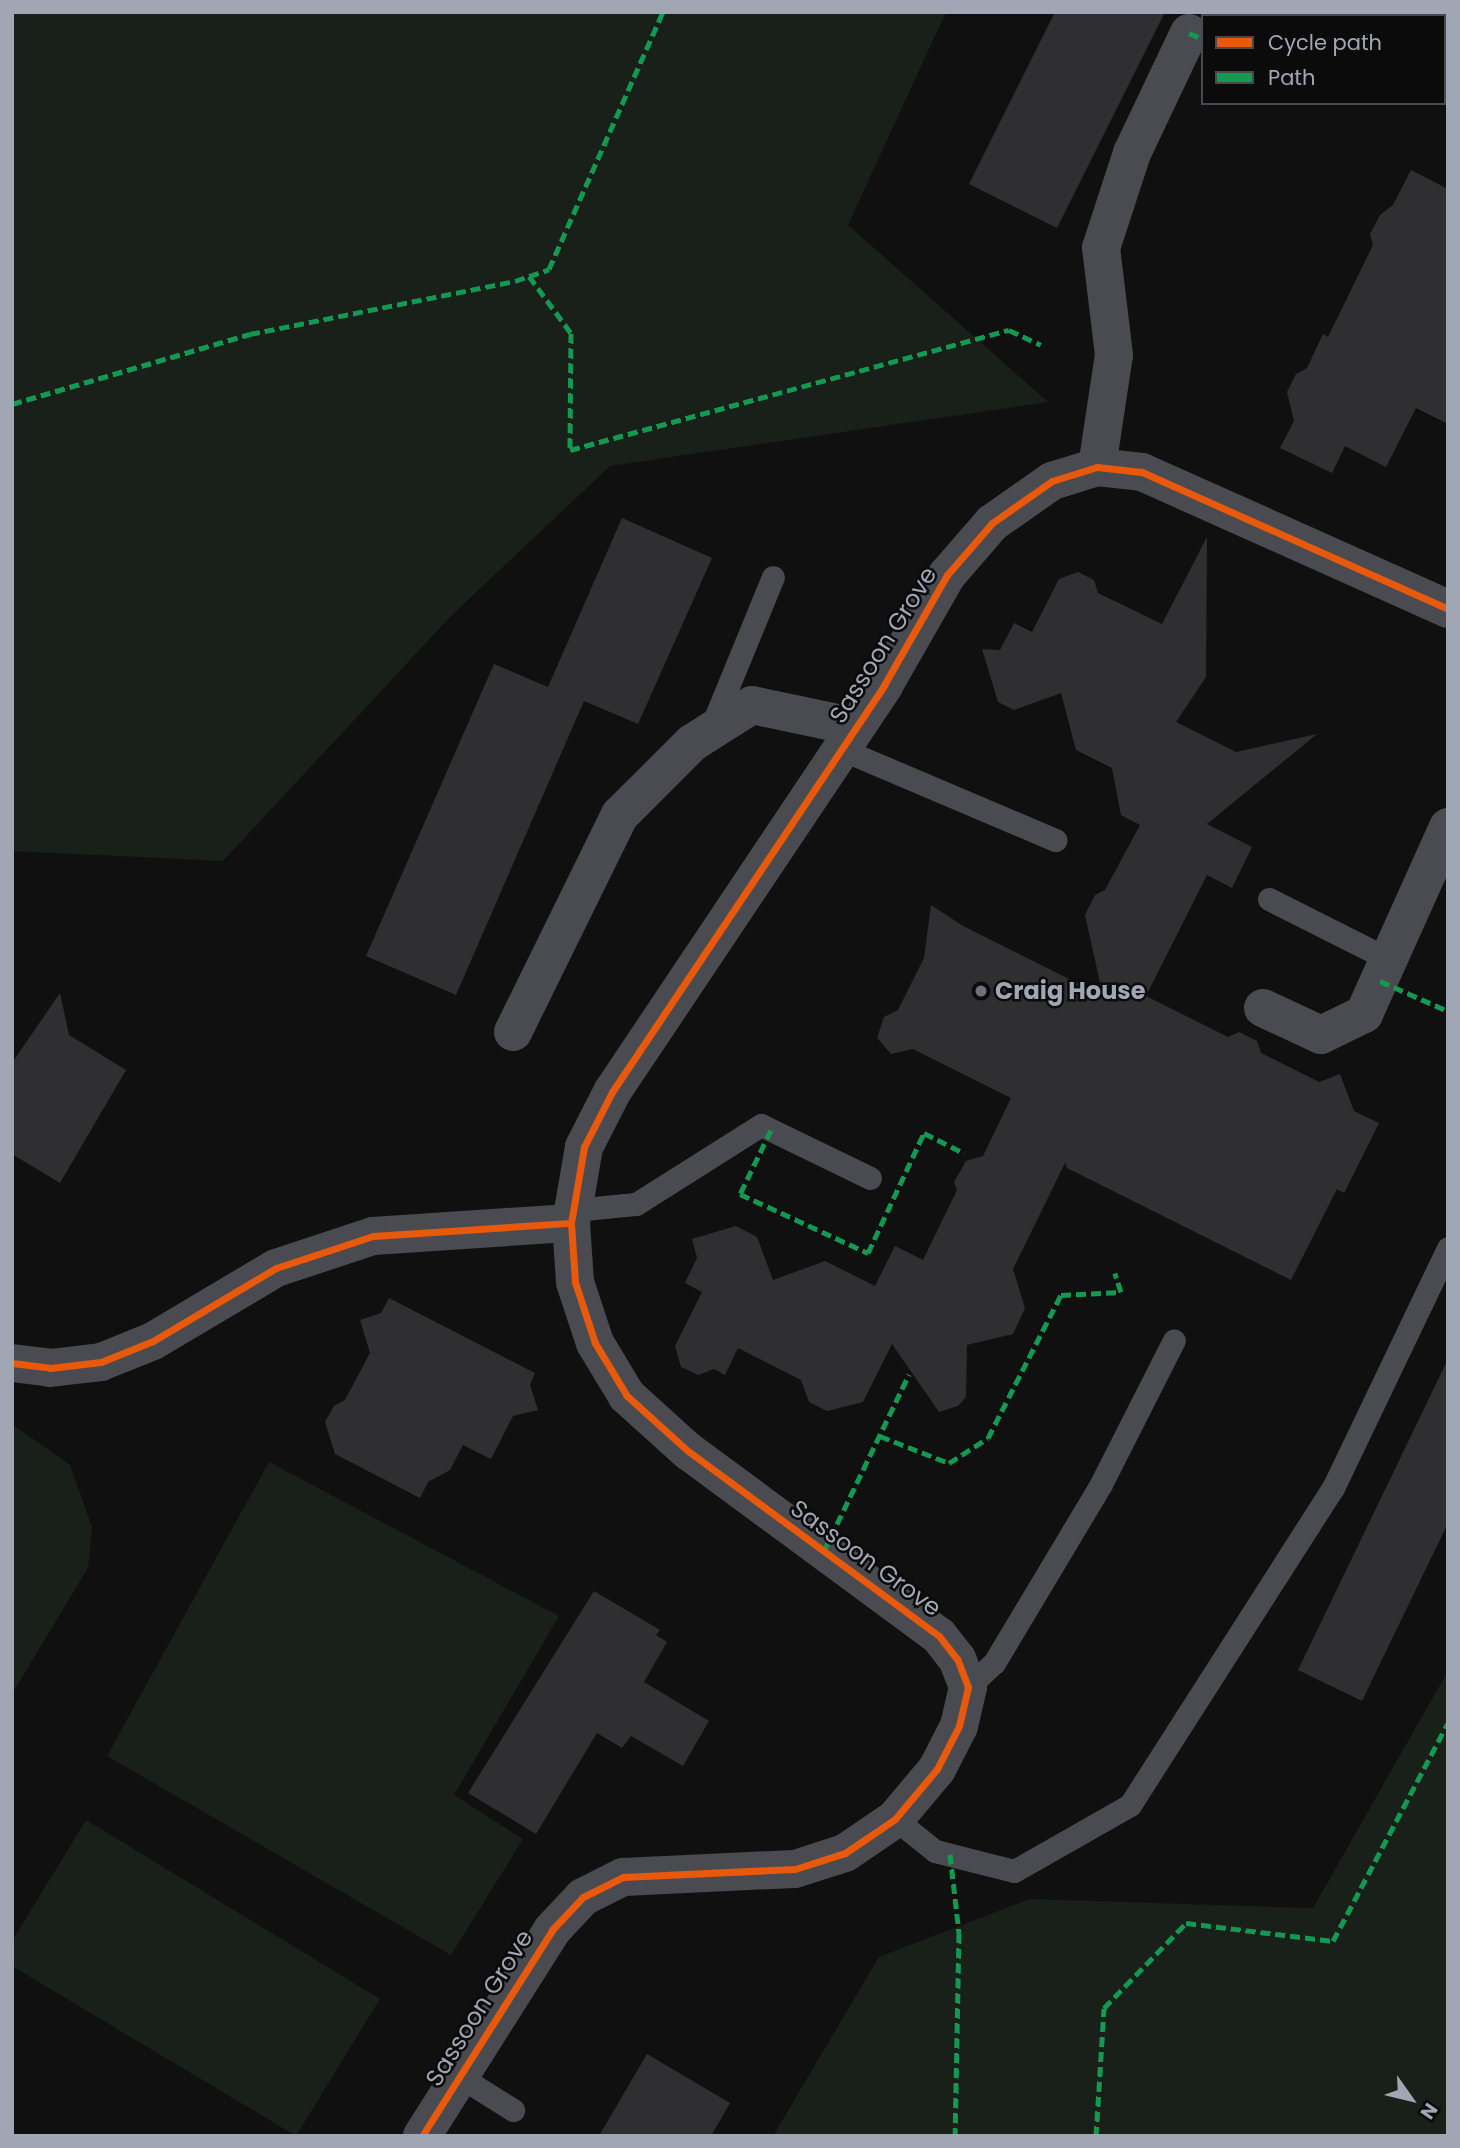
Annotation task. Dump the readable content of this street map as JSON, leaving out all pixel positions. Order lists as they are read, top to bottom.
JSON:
{
  "streets": {
    "street": ["Sassoon Grove"]
  },
  "places": ["Craig House"],
  "legend": ["Cycle path", "Path"],
  "north": "bottom right"
}
